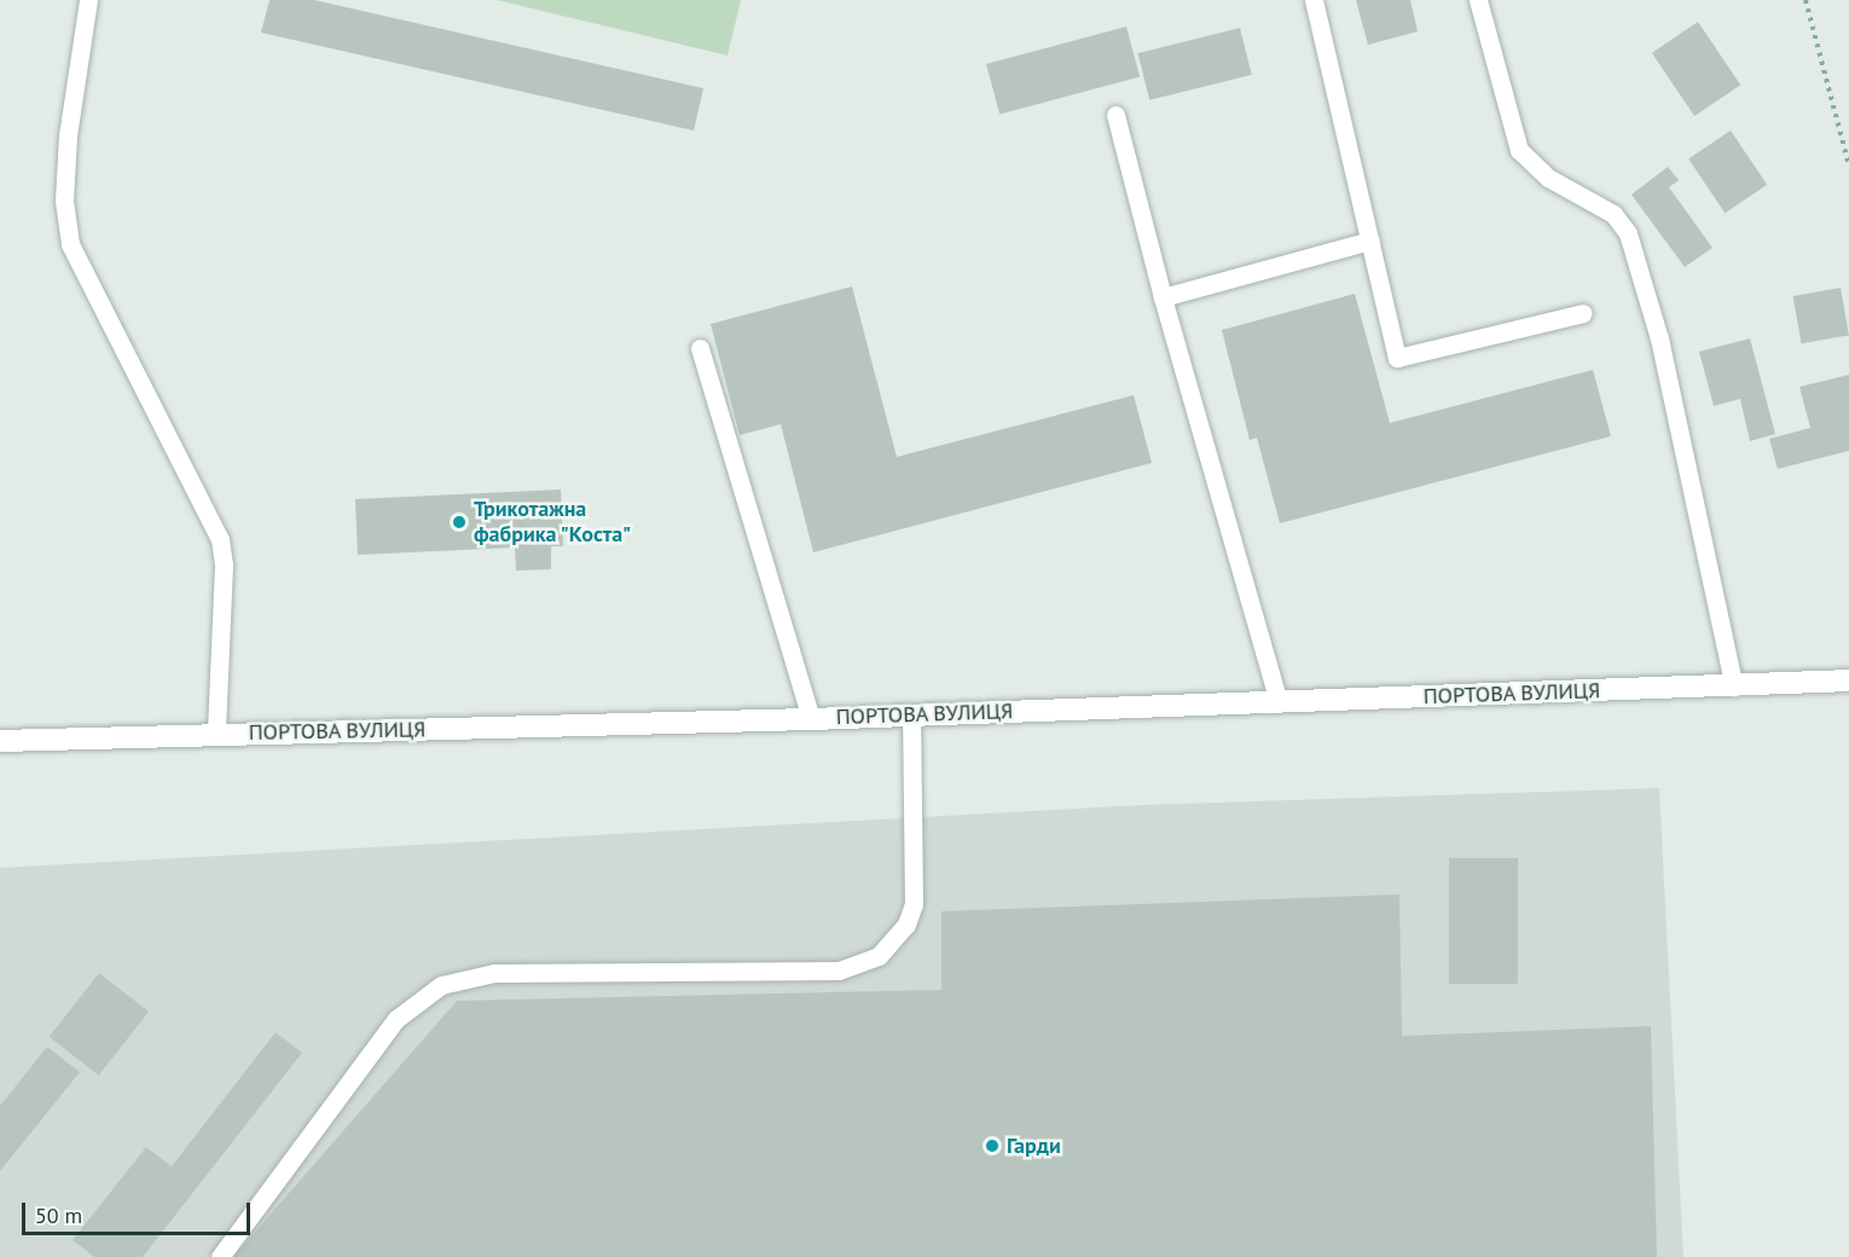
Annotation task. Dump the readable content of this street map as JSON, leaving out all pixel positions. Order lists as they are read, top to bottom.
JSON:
{
  "streets": {
    "street": ["ПОРТОВА ВУЛИЦЯ"]
  },
  "places": ["Трикотажна фабрика \"Коста\"", "Гарди"],
  "scale_bar": "50 m"
}
